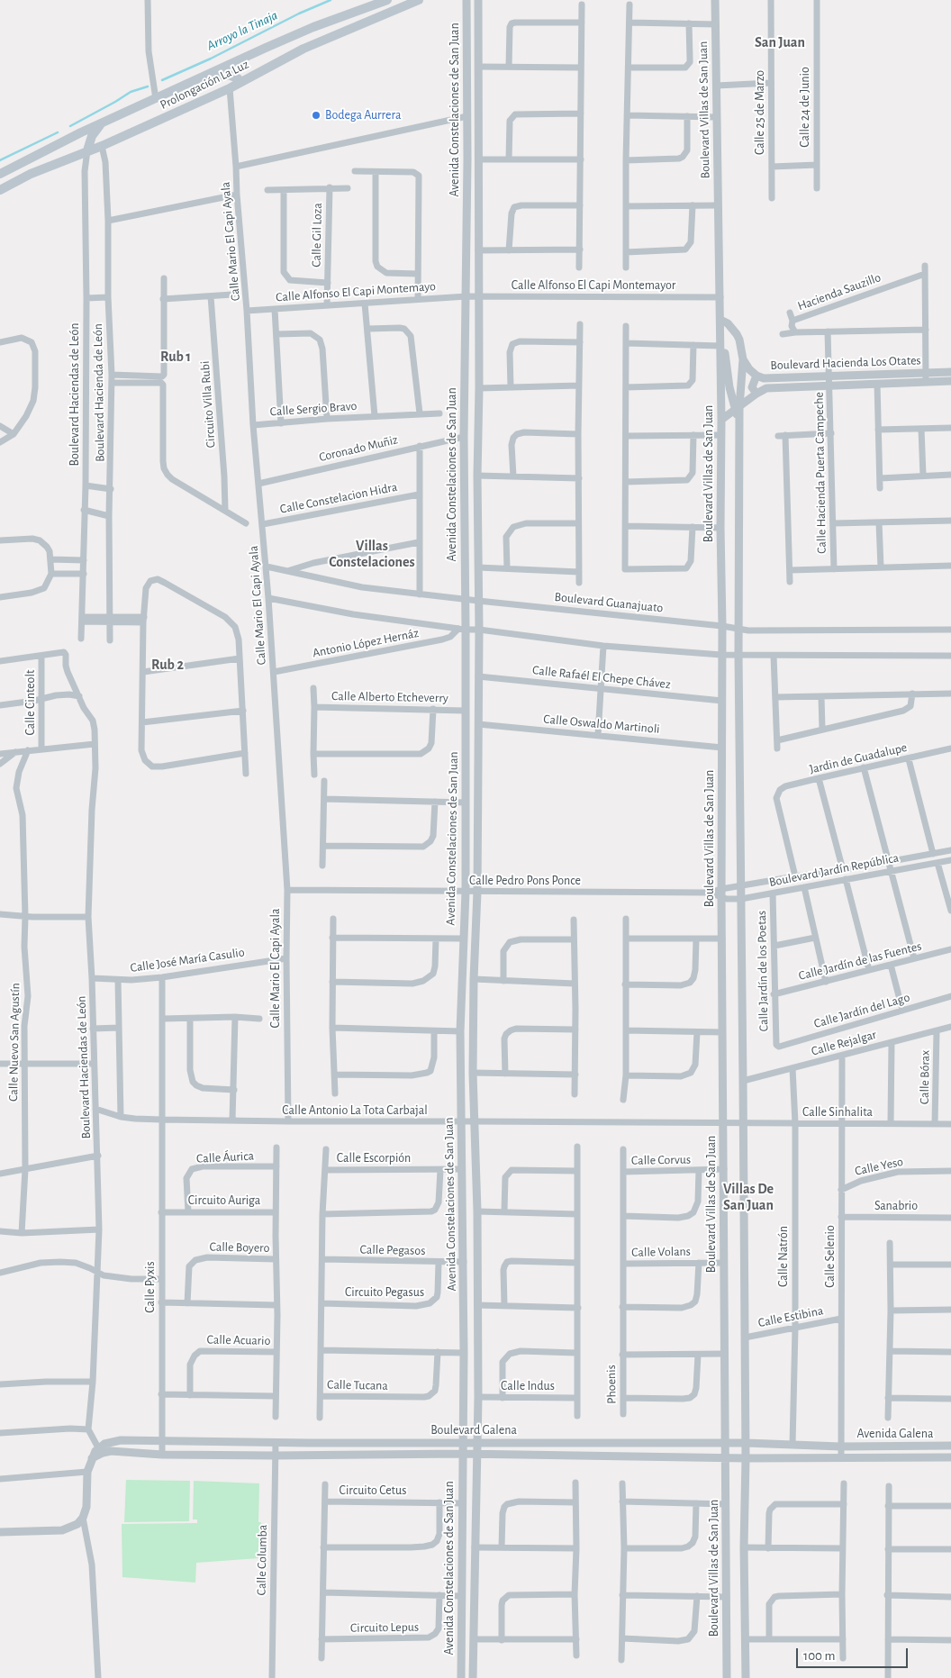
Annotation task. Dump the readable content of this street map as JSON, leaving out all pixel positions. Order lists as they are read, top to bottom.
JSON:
{
  "streets": {
    "main road": ["Prolongación La Luz"],
    "street": [
      "Calle 24 de Junio",
      "Avenida Constelaciones de San Juan",
      "Boulevard Villas de San Juan",
      "Calle 25 de Marzo",
      "Calle Gil Loza",
      "Calle Mario El Capi Ayala",
      "Calle Alfonso El Capi Montemayor",
      "Calle Alfonso El Capi Montemayo",
      "Hacienda Sauzillo",
      "Boulevard Hacienda Los Otates",
      "Boulevard Hacienda de León",
      "Boulevard Haciendas de León",
      "Circuito Villa Rubi",
      "Calle Sergio Bravo",
      "Coronado Muñiz",
      "Calle Hacienda Puerta Campeche",
      "Calle Constelacion Hidra",
      "Boulevard Guanajuato",
      "Antonio López Hernáz",
      "Calle Rafaél El Chepe Chávez",
      "Calle Alberto Etcheverry",
      "Calle Cinteolt",
      "Calle Oswaldo Martinoli",
      "Jardin de Guadalupe",
      "Boulevard Jardín República",
      "Calle Pedro Pons Ponce",
      "Calle José María Casulio",
      "Calle Jardín de las Fuentes",
      "Calle Jardín de los Poetas",
      "Calle Jardín del Lago",
      "Calle Nuevo San Agustín",
      "Calle Rejalgar",
      "Calle Bórax",
      "Calle Antonio La Tota Carbajal",
      "Calle Sinhalita",
      "Calle Áurica",
      "Calle Escorpión",
      "Calle Corvus",
      "Calle Yeso",
      "Circuito Auriga",
      "Sanabrio",
      "Calle Boyero",
      "Calle Pegasos",
      "Calle Volans",
      "Calle Natrón",
      "Calle Selenio",
      "Calle Pyxis",
      "Circuito Pegasus",
      "Calle Estibina",
      "Calle Acuario",
      "Phoenis",
      "Calle Tucana",
      "Calle Indus",
      "Boulevard Galena",
      "Avenida Galena",
      "Circuito Cetus",
      "Calle Columba",
      "Circuito Lepus"
    ]
  },
  "crossings": [
    ["Prolongación La Luz", "Calle Mario El Capi Ayala"],
    ["Prolongación La Luz", "Boulevard Hacienda de León"],
    ["Prolongación La Luz", "Boulevard Haciendas de León"],
    ["Avenida Constelaciones de San Juan", "Calle Alfonso El Capi Montemayor"],
    ["Avenida Constelaciones de San Juan", "Calle Alfonso El Capi Montemayo"],
    ["Avenida Constelaciones de San Juan", "Coronado Muñiz"],
    ["Avenida Constelaciones de San Juan", "Boulevard Guanajuato"],
    ["Avenida Constelaciones de San Juan", "Antonio López Hernáz"],
    ["Avenida Constelaciones de San Juan", "Calle Rafaél El Chepe Chávez"],
    ["Avenida Constelaciones de San Juan", "Calle Alberto Etcheverry"],
    ["Avenida Constelaciones de San Juan", "Calle Oswaldo Martinoli"],
    ["Avenida Constelaciones de San Juan", "Calle Pedro Pons Ponce"],
    ["Avenida Constelaciones de San Juan", "Calle Antonio La Tota Carbajal"],
    ["Avenida Constelaciones de San Juan", "Calle Escorpión"],
    ["Avenida Constelaciones de San Juan", "Calle Pegasos"],
    ["Avenida Constelaciones de San Juan", "Calle Indus"],
    ["Avenida Constelaciones de San Juan", "Boulevard Galena"],
    ["Avenida Constelaciones de San Juan", "Circuito Cetus"],
    ["Boulevard Villas de San Juan", "Calle Alfonso El Capi Montemayor"],
    ["Boulevard Villas de San Juan", "Boulevard Hacienda Los Otates"],
    ["Boulevard Villas de San Juan", "Boulevard Guanajuato"],
    ["Boulevard Villas de San Juan", "Calle Rafaél El Chepe Chávez"],
    ["Boulevard Villas de San Juan", "Calle Oswaldo Martinoli"],
    ["Boulevard Villas de San Juan", "Boulevard Jardín República"],
    ["Boulevard Villas de San Juan", "Calle Pedro Pons Ponce"],
    ["Boulevard Villas de San Juan", "Calle Antonio La Tota Carbajal"],
    ["Boulevard Villas de San Juan", "Calle Sinhalita"],
    ["Boulevard Villas de San Juan", "Calle Corvus"],
    ["Boulevard Villas de San Juan", "Calle Volans"],
    ["Boulevard Villas de San Juan", "Boulevard Galena"],
    ["Calle Gil Loza", "Calle Alfonso El Capi Montemayo"],
    ["Calle Mario El Capi Ayala", "Calle Alfonso El Capi Montemayo"],
    ["Calle Mario El Capi Ayala", "Calle Sergio Bravo"],
    ["Calle Mario El Capi Ayala", "Coronado Muñiz"],
    ["Calle Mario El Capi Ayala", "Calle Constelacion Hidra"],
    ["Calle Mario El Capi Ayala", "Boulevard Guanajuato"],
    ["Calle Mario El Capi Ayala", "Antonio López Hernáz"],
    ["Calle Mario El Capi Ayala", "Calle Pedro Pons Ponce"],
    ["Calle Mario El Capi Ayala", "Calle José María Casulio"],
    ["Calle Mario El Capi Ayala", "Calle Antonio La Tota Carbajal"],
    ["Calle Alfonso El Capi Montemayor", "Calle Alfonso El Capi Montemayo"],
    ["Calle Alfonso El Capi Montemayo", "Calle Sergio Bravo"],
    ["Hacienda Sauzillo", "Calle Hacienda Puerta Campeche"],
    ["Boulevard Hacienda Los Otates", "Calle Hacienda Puerta Campeche"],
    ["Boulevard Haciendas de León", "Calle Cinteolt"],
    ["Boulevard Haciendas de León", "Calle José María Casulio"],
    ["Boulevard Haciendas de León", "Calle Antonio La Tota Carbajal"],
    ["Jardin de Guadalupe", "Boulevard Jardín República"],
    ["Boulevard Jardín República", "Calle Pedro Pons Ponce"],
    ["Boulevard Jardín República", "Calle Jardín de los Poetas"],
    ["Calle José María Casulio", "Calle Pyxis"],
    ["Calle Jardín de las Fuentes", "Calle Jardín de los Poetas"],
    ["Calle Jardín de los Poetas", "Calle Jardín del Lago"],
    ["Calle Rejalgar", "Calle Bórax"],
    ["Calle Rejalgar", "Calle Natrón"],
    ["Calle Rejalgar", "Calle Selenio"],
    ["Calle Bórax", "Calle Sinhalita"],
    ["Calle Antonio La Tota Carbajal", "Calle Sinhalita"],
    ["Calle Antonio La Tota Carbajal", "Calle Pyxis"],
    ["Calle Sinhalita", "Calle Natrón"],
    ["Calle Sinhalita", "Calle Selenio"],
    ["Calle Áurica", "Circuito Auriga"],
    ["Calle Escorpión", "Calle Pegasos"],
    ["Calle Corvus", "Calle Volans"],
    ["Calle Yeso", "Calle Selenio"],
    ["Circuito Auriga", "Calle Boyero"],
    ["Circuito Auriga", "Calle Pyxis"],
    ["Sanabrio", "Calle Selenio"],
    ["Calle Boyero", "Calle Acuario"],
    ["Calle Pegasos", "Circuito Pegasus"],
    ["Calle Volans", "Phoenis"],
    ["Calle Natrón", "Calle Estibina"],
    ["Calle Natrón", "Boulevard Galena"],
    ["Calle Selenio", "Calle Estibina"],
    ["Calle Selenio", "Boulevard Galena"],
    ["Calle Selenio", "Avenida Galena"],
    ["Calle Pyxis", "Boulevard Galena"],
    ["Boulevard Galena", "Avenida Galena"],
    ["Boulevard Galena", "Calle Columba"],
    ["Circuito Cetus", "Circuito Lepus"]
  ],
  "districts": [
    "San Juan",
    "Rub 1",
    "Villas Constelaciones",
    "Rub 2",
    "Villas De San Juan"
  ],
  "water": ["Arroyo la Tinaja"],
  "places": ["Bodega Aurrera"],
  "scale_bar": "100 m"
}
